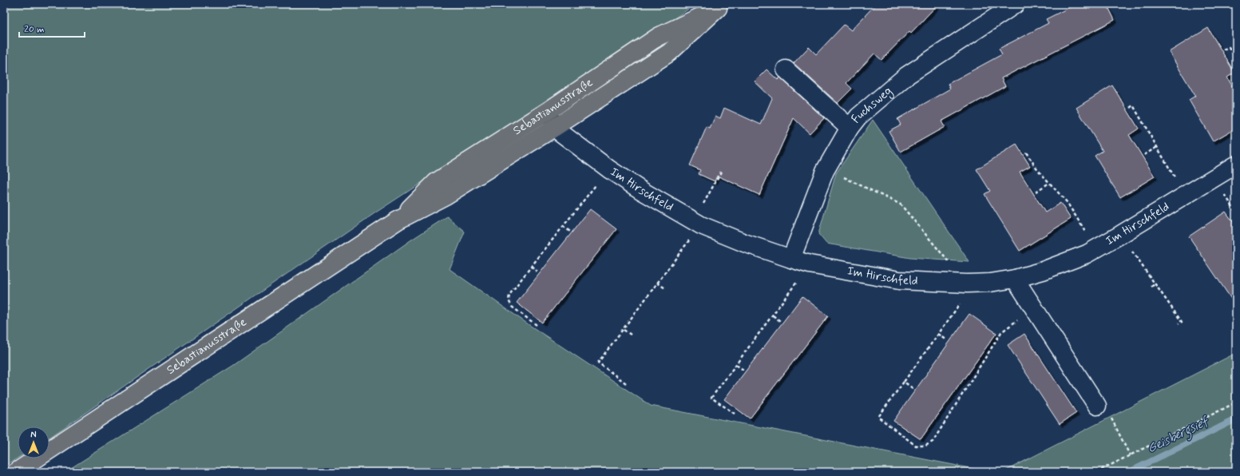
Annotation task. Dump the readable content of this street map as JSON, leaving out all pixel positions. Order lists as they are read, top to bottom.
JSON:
{
  "streets": {
    "main road": ["Sebastianusstraße"],
    "street": ["Fuchsweg", "Im Hirschfeld"]
  },
  "crossings": [
    ["Fuchsweg", "Im Hirschfeld"],
    ["Sebastianusstraße", "Im Hirschfeld"]
  ],
  "water": ["Geisbergsief"],
  "scale_bar": "20 m",
  "north": "top"
}
